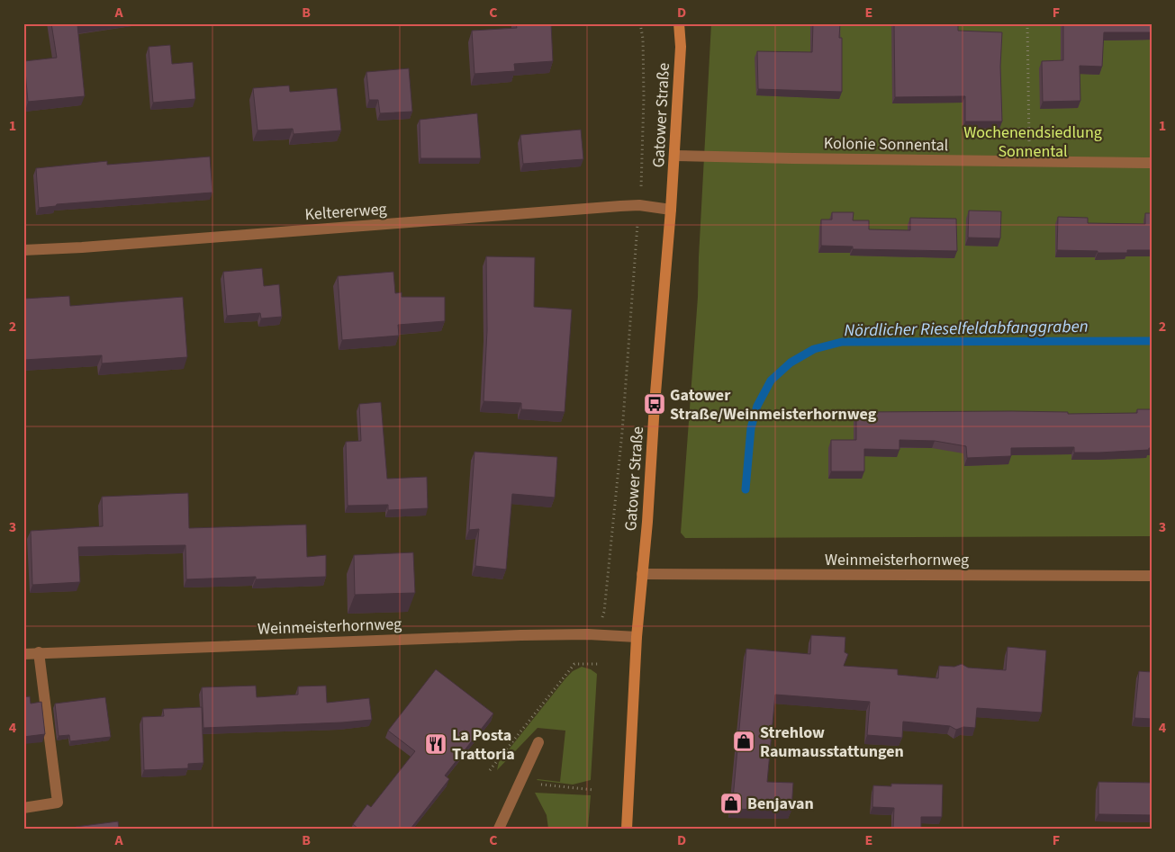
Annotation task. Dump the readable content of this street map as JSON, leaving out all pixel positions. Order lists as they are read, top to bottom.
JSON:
{
  "streets": {
    "main road": ["Gatower Straße"],
    "street": ["Kolonie Sonnental", "Keltererweg", "Weinmeisterhornweg"]
  },
  "crossings": [
    ["Gatower Straße", "Kolonie Sonnental"],
    ["Gatower Straße", "Keltererweg"],
    ["Gatower Straße", "Weinmeisterhornweg"]
  ],
  "water": ["Nördlicher Rieselfeldabfanggraben"],
  "parks": ["Wochenendsiedlung Sonnental"],
  "places": {
    "bus stop": ["Gatower Straße/Weinmeisterhornweg"],
    "shop": ["Strehlow Raumausstattungen", "Benjavan"],
    "restaurant": ["La Posta Trattoria"]
  },
  "grid": {
    "columns": [
      "A",
      "B",
      "C",
      "D",
      "E",
      "F"
    ],
    "rows": [
      "1",
      "2",
      "3",
      "4"
    ]
  }
}
